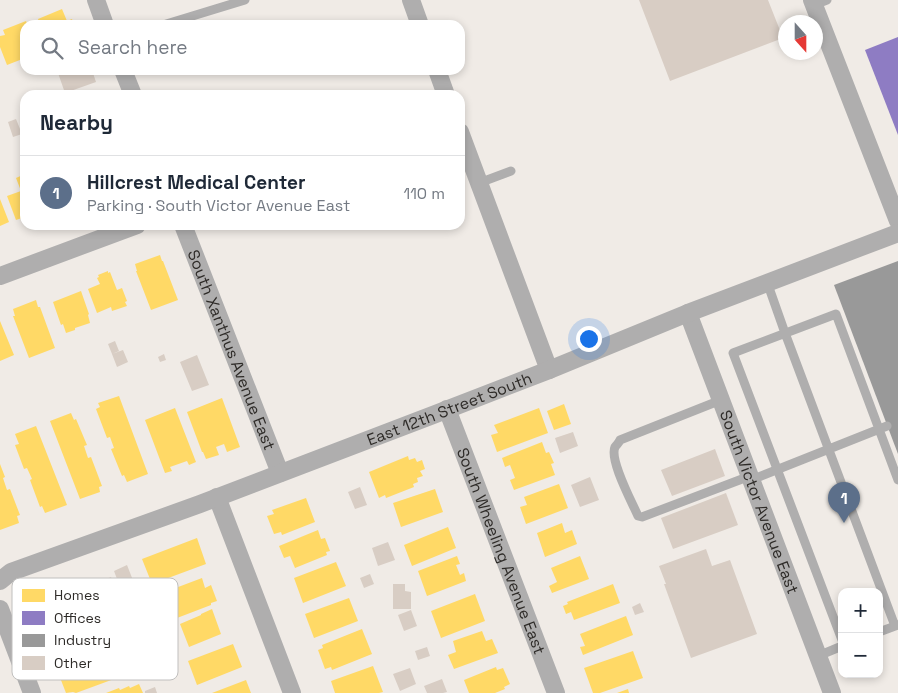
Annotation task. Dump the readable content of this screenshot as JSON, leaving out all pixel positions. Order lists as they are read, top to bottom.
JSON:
{
  "streets": {
    "street": [
      "South Xanthus Avenue East",
      "East 12th Street South",
      "South Victor Avenue East",
      "South Wheeling Avenue East"
    ]
  },
  "crossings": [
    ["South Xanthus Avenue East", "East 12th Street South"],
    ["East 12th Street South", "South Victor Avenue East"],
    ["East 12th Street South", "South Wheeling Avenue East"]
  ],
  "legend": [
    "Homes",
    "Offices",
    "Industry",
    "Other"
  ],
  "north": "bottom",
  "page": {
    "search": "Search here",
    "heading": "Nearby",
    "list": [
      {
        "mark": "1",
        "name": "Hillcrest Medical Center",
        "note": "Parking · South Victor Avenue East",
        "value": "110 m"
      }
    ],
    "pins": "1",
    "map_buttons": ["+", "−"]
  }
}
